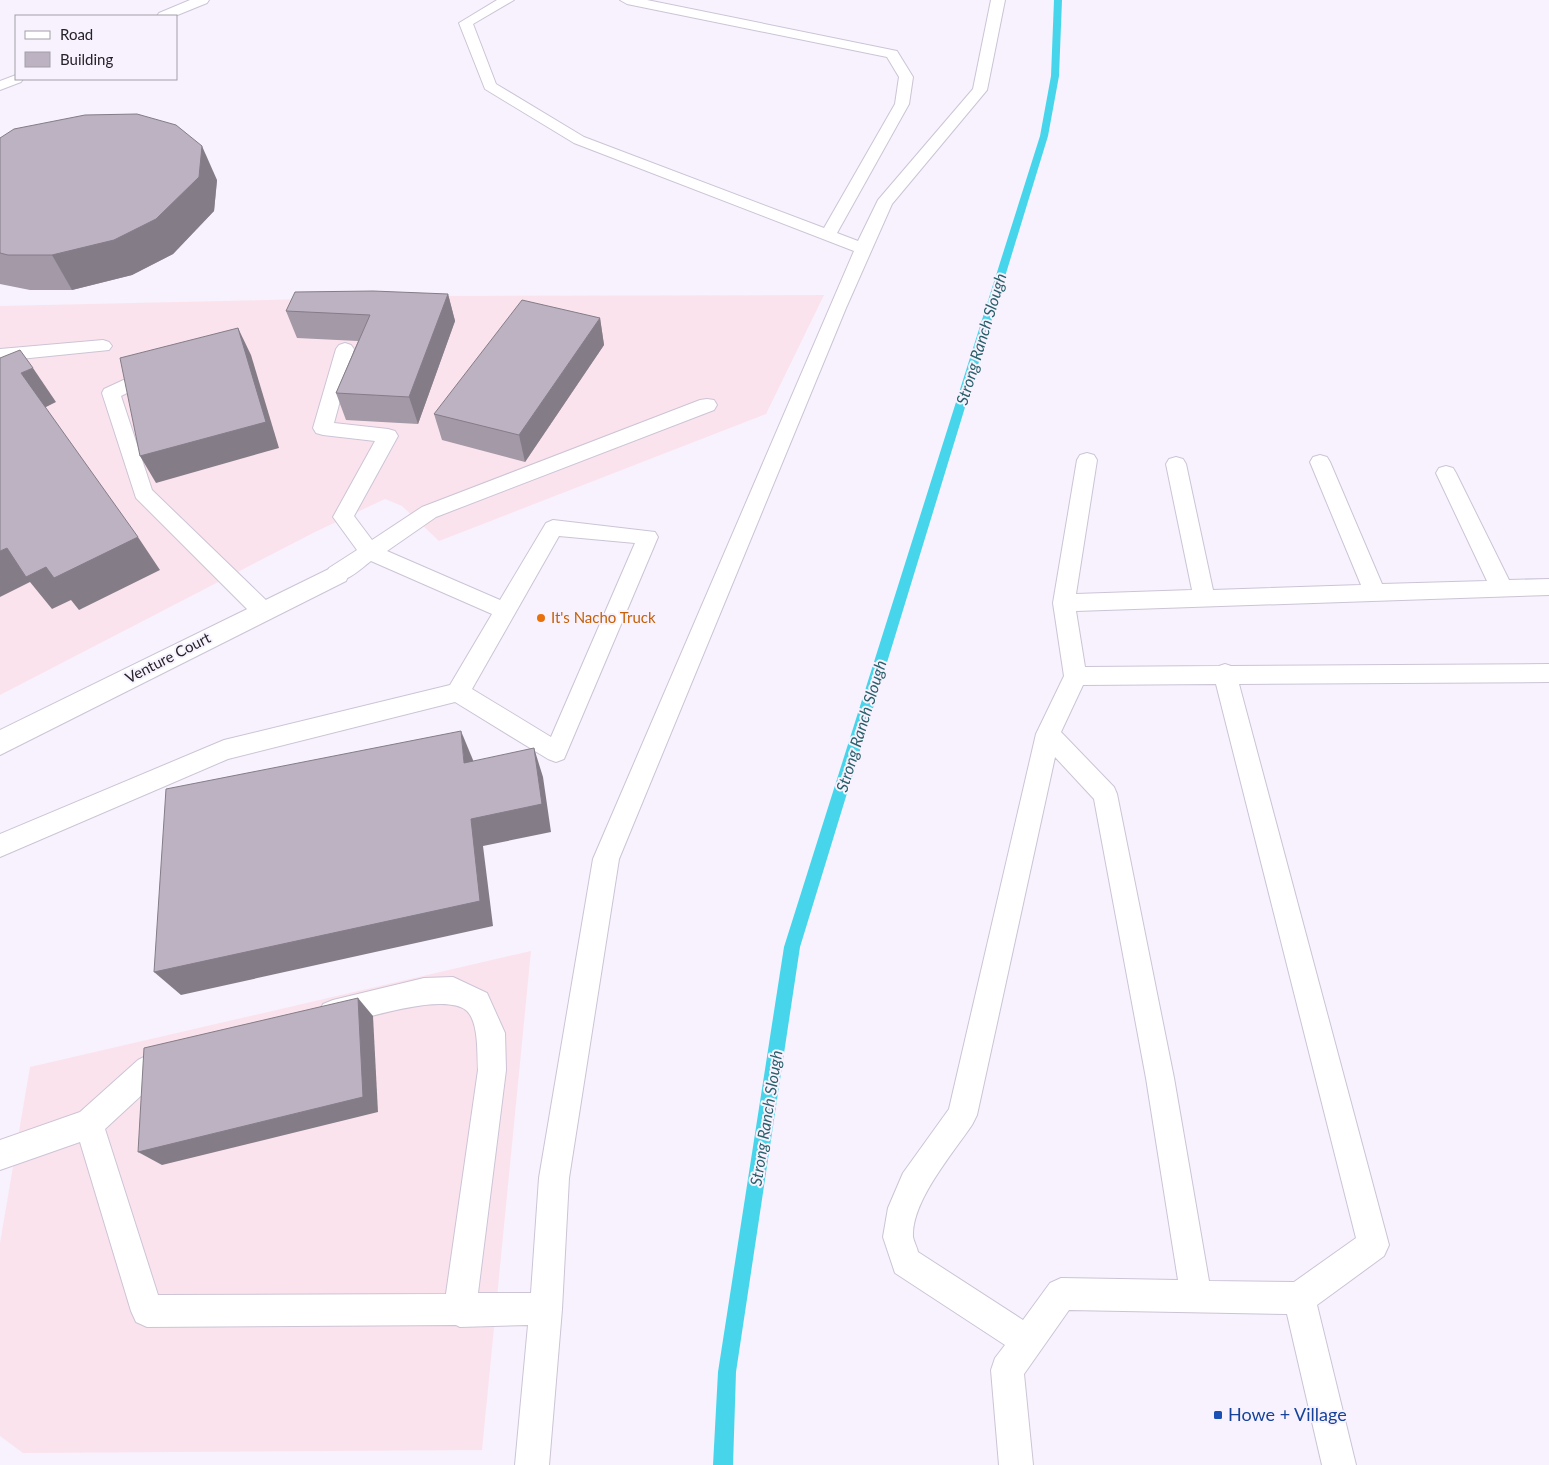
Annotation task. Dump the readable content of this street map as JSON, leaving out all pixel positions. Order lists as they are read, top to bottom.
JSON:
{
  "streets": {
    "street": ["Venture Court"]
  },
  "water": ["Strong Ranch Slough"],
  "places": {
    "other": ["It's Nacho Truck"],
    "transit": ["Howe + Village"]
  },
  "legend": ["Road", "Building"]
}
